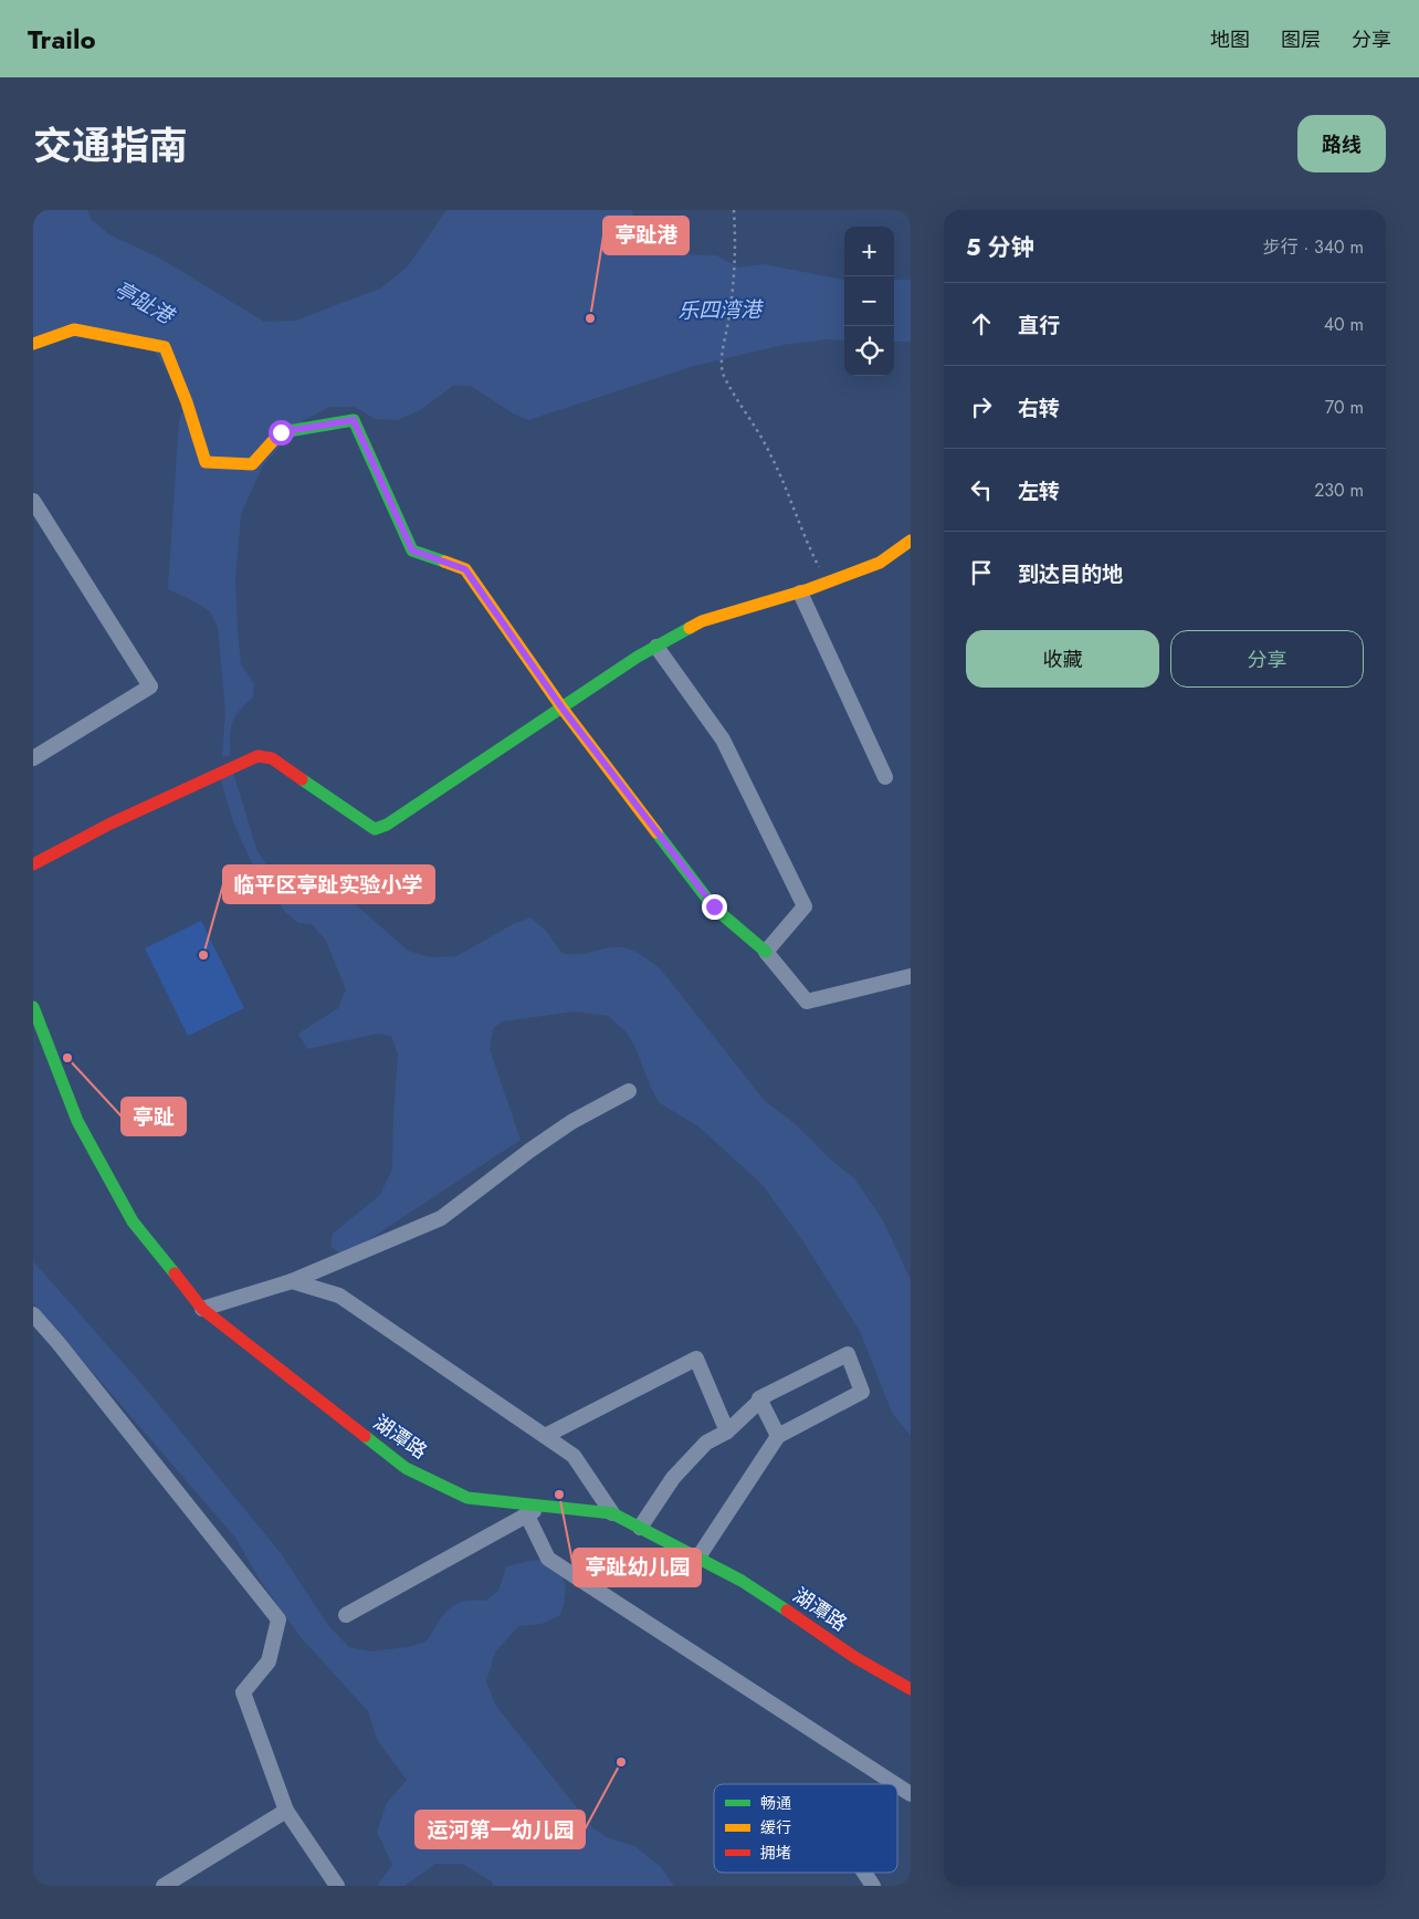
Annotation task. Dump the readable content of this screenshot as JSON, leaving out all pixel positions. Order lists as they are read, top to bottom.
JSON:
{
  "streets": {
    "street": ["湖潭路"]
  },
  "water": ["亭趾港", "乐四湾港"],
  "places": [
    "亭趾港",
    "临平区亭趾实验小学",
    "亭趾",
    "亭趾幼儿园",
    "运河第一幼儿园"
  ],
  "legend": ["畅通", "缓行", "拥堵"],
  "page": {
    "header": "Trailo",
    "nav": ["地图", "图层", "分享"],
    "title": "交通指南",
    "buttons": [
      "路线",
      ["收藏", "分享"]
    ],
    "heading": ["5 分钟", "步行 · 340 m"],
    "map_buttons": ["+", "−"],
    "list": [
      ["直行", "40 m"],
      ["右转", "70 m"],
      ["左转", "230 m"],
      "到达目的地"
    ]
  }
}
